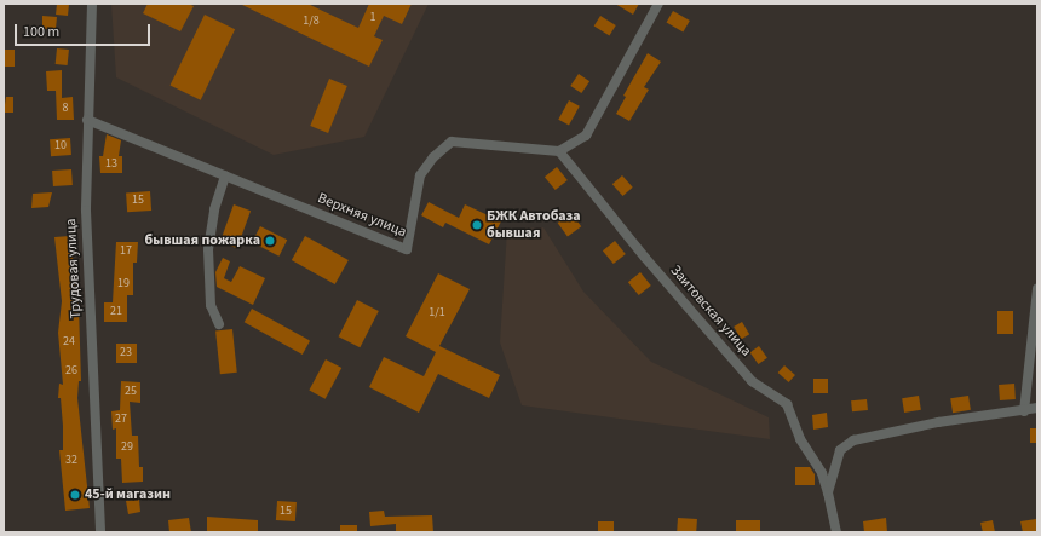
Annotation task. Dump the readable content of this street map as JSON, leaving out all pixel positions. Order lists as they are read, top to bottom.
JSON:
{
  "streets": {
    "street": ["Верхняя улица", "Трудовая улица", "Заитовская улица"]
  },
  "crossings": [
    ["Верхняя улица", "Трудовая улица"],
    ["Верхняя улица", "Заитовская улица"]
  ],
  "places": ["БЖК Автобаза бывшая", "бывшая пожарка", "45-й магазин"],
  "house_numbers": [
    "1",
    "1/8",
    "8",
    "10",
    "13",
    "15",
    "17",
    "19",
    "21",
    "1/1",
    "24",
    "23",
    "26",
    "25",
    "27",
    "29",
    "32",
    "15"
  ],
  "scale_bar": "100 m"
}
